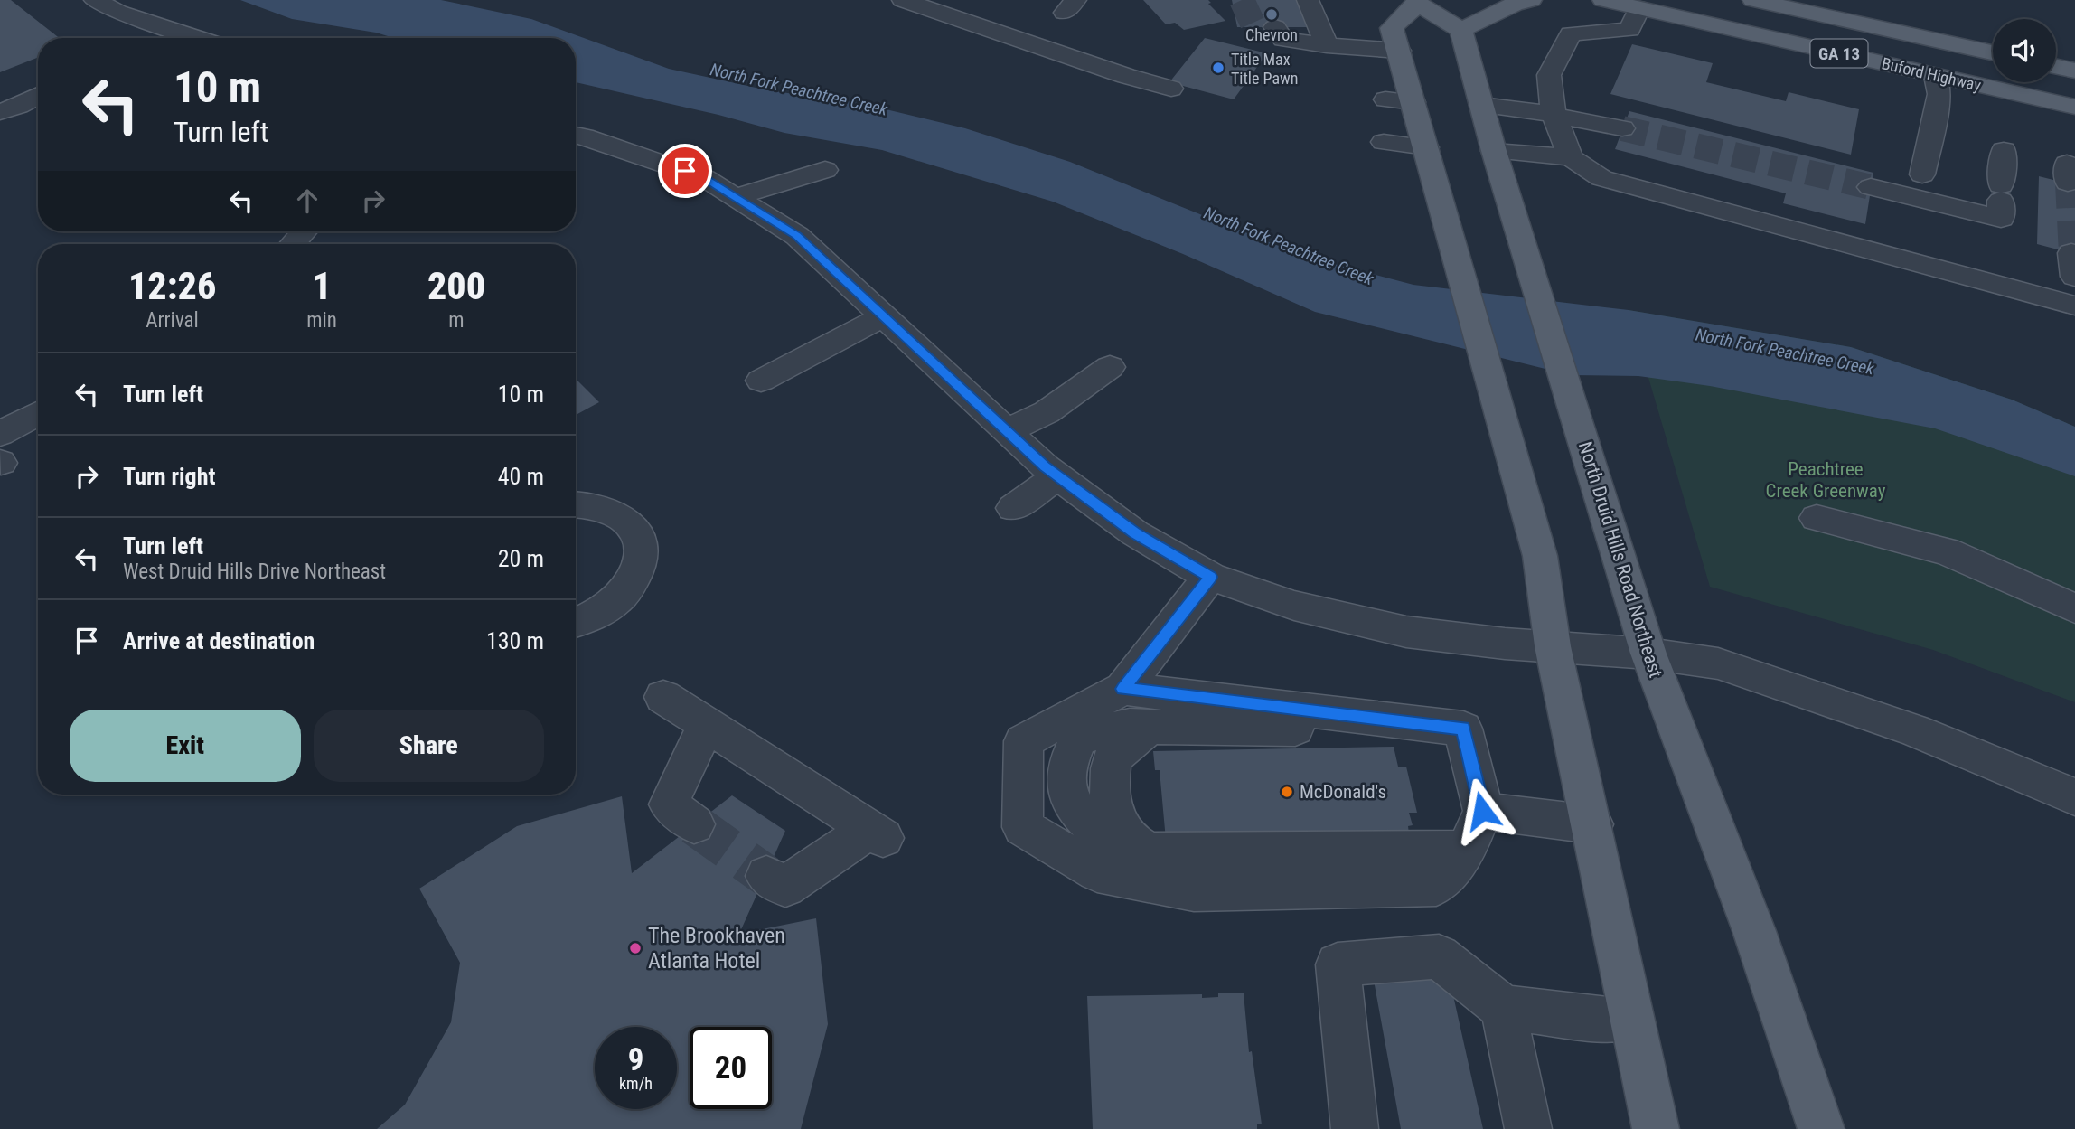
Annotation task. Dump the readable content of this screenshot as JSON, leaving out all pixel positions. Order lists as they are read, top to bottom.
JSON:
{
  "streets": {
    "main road": ["GA 13", "Buford Highway", "North Druid Hills Road Northeast"]
  },
  "water": ["North Fork Peachtree Creek"],
  "parks": ["Peachtree Creek Greenway"],
  "places": [
    "Chevron",
    "Title Max Title Pawn",
    "McDonald's",
    "The Brookhaven Atlanta Hotel"
  ],
  "page": {
    "turn": ["10 m", "Turn left"],
    "eta": [
      "12:26",
      "Arrival",
      "1",
      "min",
      "200",
      "m"
    ],
    "list": [
      {
        "name": "Turn left",
        "value": "10 m"
      },
      {
        "name": "Turn right",
        "value": "40 m"
      },
      {
        "name": "Turn left",
        "note": "West Druid Hills Drive Northeast",
        "value": "20 m"
      },
      {
        "name": "Arrive at destination",
        "value": "130 m"
      }
    ],
    "buttons": ["Exit", "Share"],
    "speed": "9 km/h",
    "limit": "20"
  }
}
